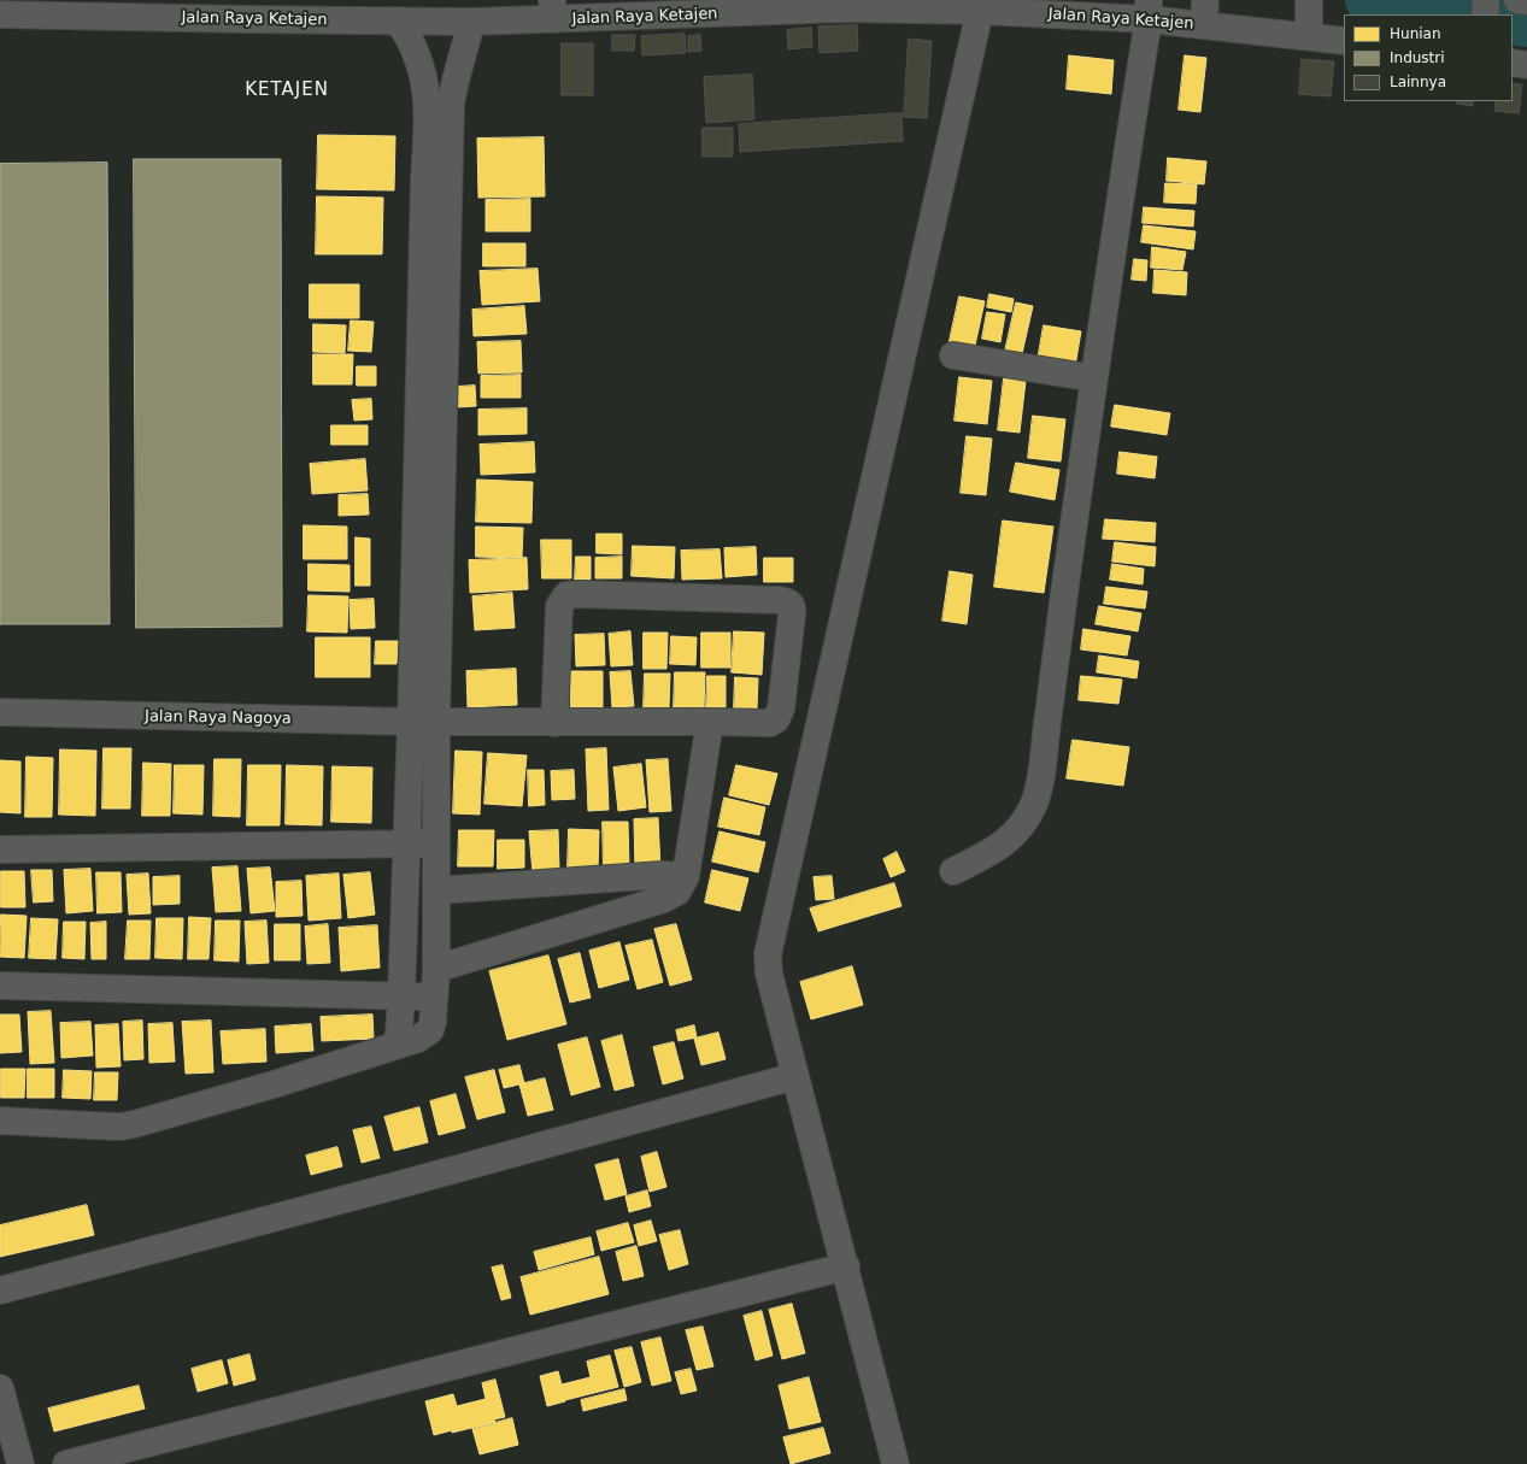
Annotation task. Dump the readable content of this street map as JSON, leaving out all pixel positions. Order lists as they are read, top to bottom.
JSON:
{
  "streets": {
    "street": ["Jalan Raya Ketajen", "Jalan Raya Nagoya"]
  },
  "districts": ["KETAJEN"],
  "legend": ["Hunian", "Industri", "Lainnya"]
}
